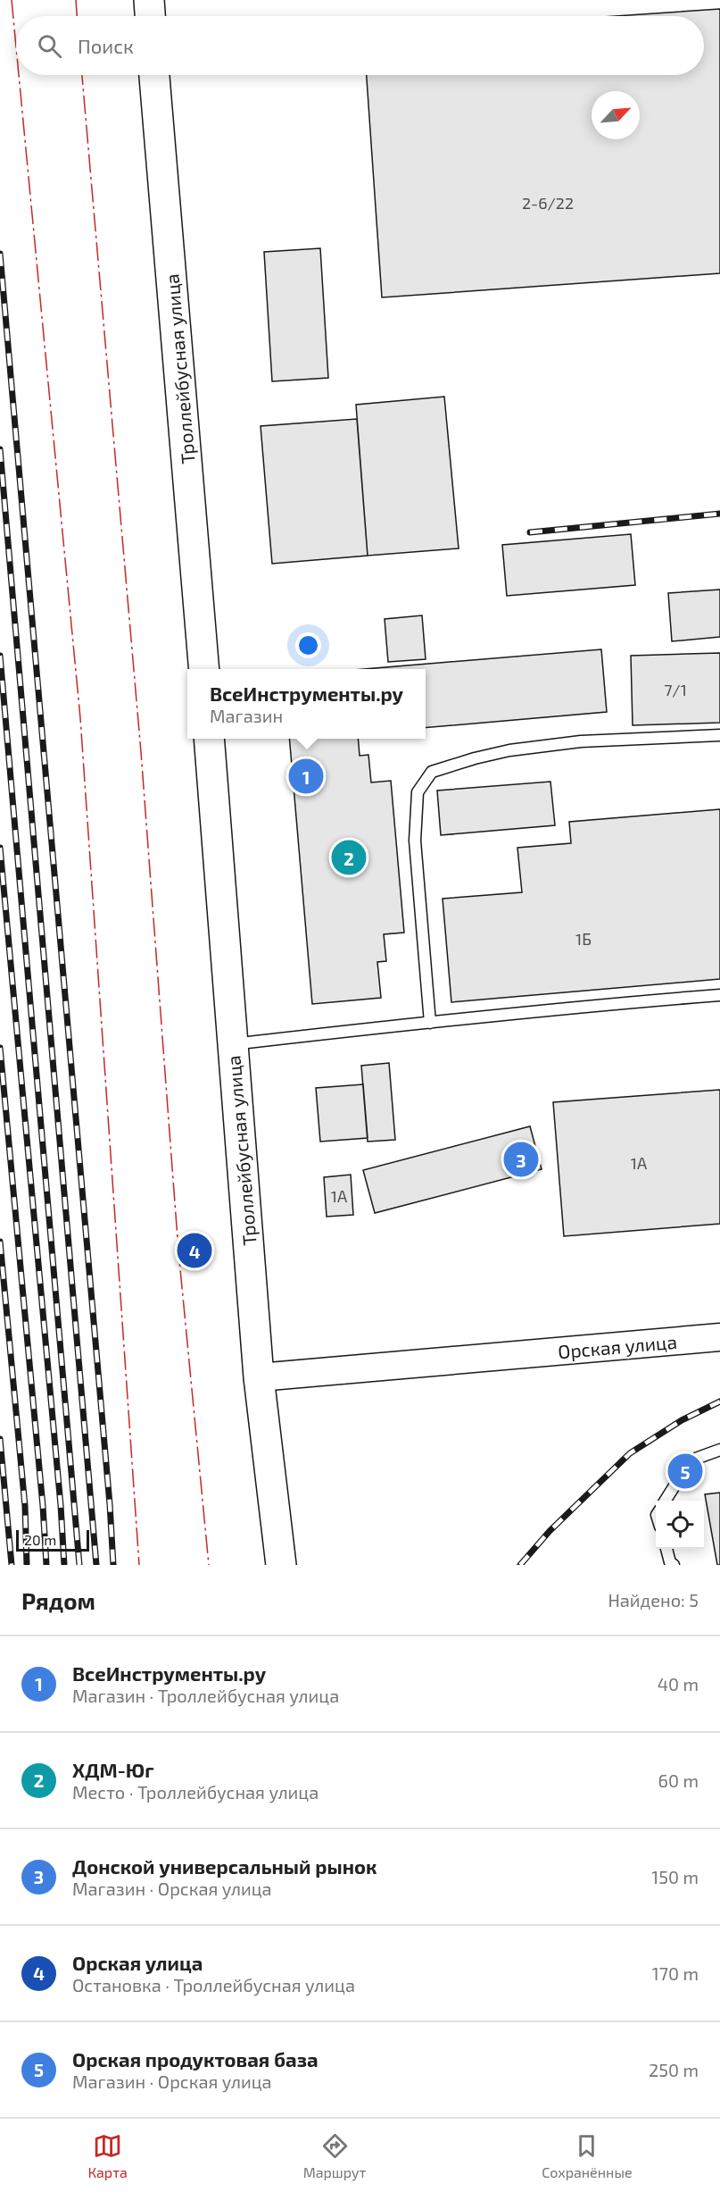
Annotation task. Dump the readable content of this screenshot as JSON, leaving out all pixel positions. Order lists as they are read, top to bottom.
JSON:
{
  "streets": {
    "main road": ["Троллейбусная улица"],
    "street": ["Орская улица"]
  },
  "crossings": [
    ["Троллейбусная улица", "Орская улица"]
  ],
  "house_numbers": [
    "2-6/22",
    "7/1",
    "1Б",
    "1А",
    "1А"
  ],
  "scale_bar": "20 m",
  "north": "top right",
  "page": {
    "search": "Поиск",
    "popup": ["ВсеИнструменты.ру", "Магазин"],
    "pins": [
      "1",
      "2",
      "3",
      "4",
      "5"
    ],
    "scale": "20 m",
    "heading": ["Рядом", "Найдено: 5"],
    "list": [
      {
        "mark": "1",
        "name": "ВсеИнструменты.ру",
        "note": "Магазин · Троллейбусная улица",
        "value": "40 m"
      },
      {
        "mark": "2",
        "name": "ХДМ-Юг",
        "note": "Место · Троллейбусная улица",
        "value": "60 m"
      },
      {
        "mark": "3",
        "name": "Донской универсальный рынок",
        "note": "Магазин · Орская улица",
        "value": "150 m"
      },
      {
        "mark": "4",
        "name": "Орская улица",
        "note": "Остановка · Троллейбусная улица",
        "value": "170 m"
      },
      {
        "mark": "5",
        "name": "Орская продуктовая база",
        "note": "Магазин · Орская улица",
        "value": "250 m"
      }
    ],
    "nav": ["Карта", "Маршрут", "Сохранённые"]
  }
}
